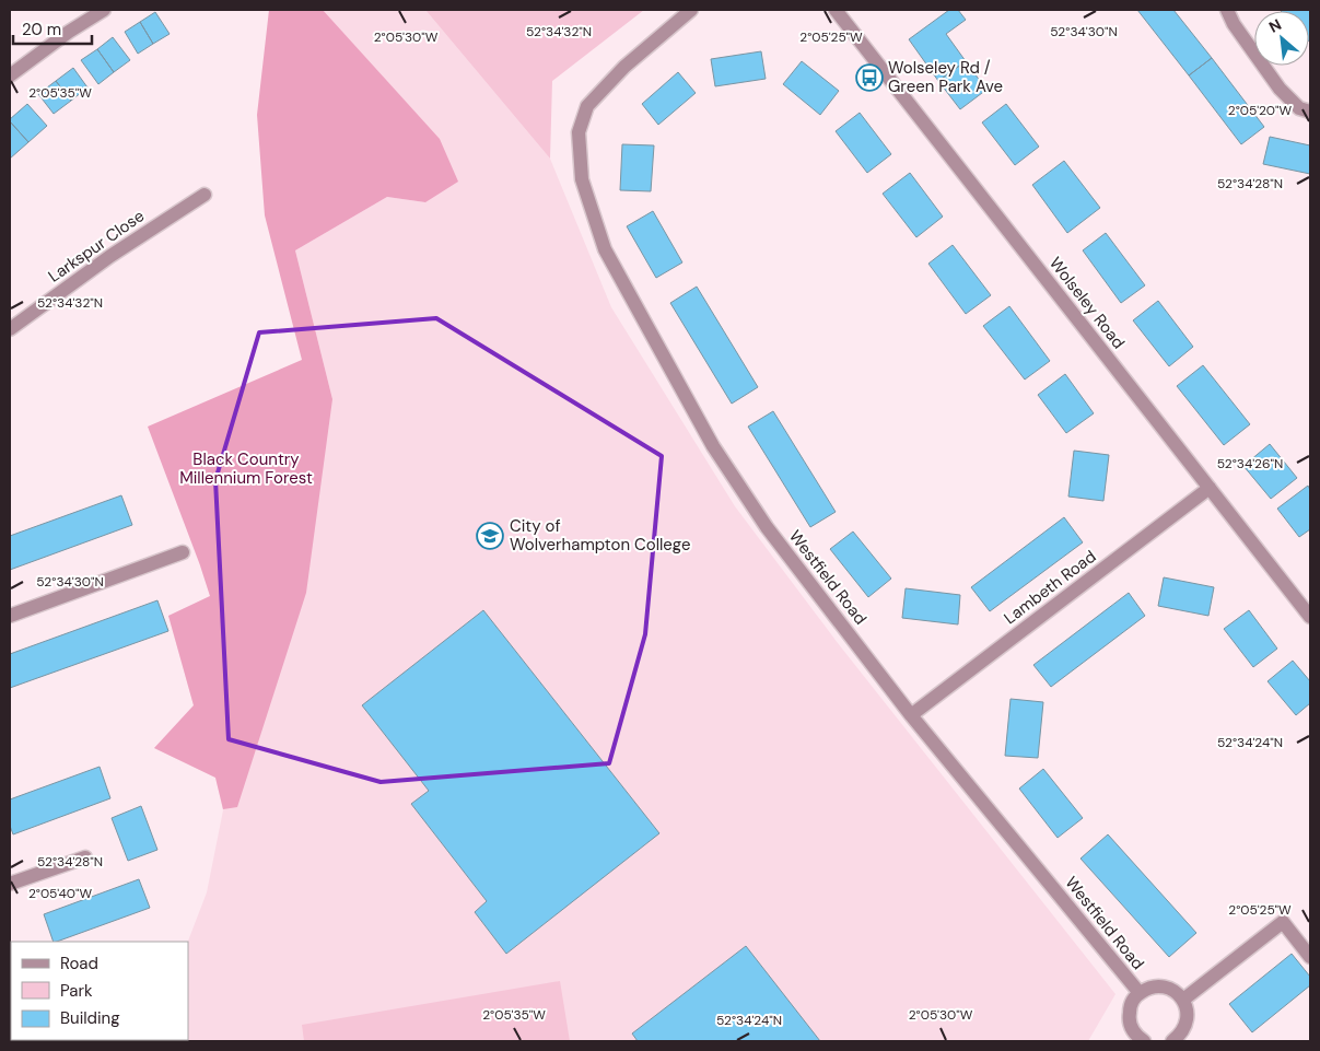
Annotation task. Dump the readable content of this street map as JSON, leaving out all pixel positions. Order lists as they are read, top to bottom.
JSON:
{
  "streets": {
    "street": [
      "Larkspur Close",
      "Wolseley Road",
      "Westfield Road",
      "Lambeth Road"
    ]
  },
  "crossings": [
    ["Wolseley Road", "Lambeth Road"],
    ["Westfield Road", "Lambeth Road"]
  ],
  "parks": ["Black Country Millennium Forest"],
  "places": {
    "bus stop": ["Wolseley Rd / Green Park Ave"],
    "school or university": ["City of Wolverhampton College"]
  },
  "legend": ["Road", "Park", "Building"],
  "scale_bar": "20 m",
  "north": "top left",
  "coordinates": [
    "52°34'32\"N",
    "52°34'30\"N",
    "2°05'30\"W",
    "2°05'25\"W",
    "2°05'35\"W",
    "2°05'20\"W",
    "52°34'28\"N",
    "52°34'26\"N",
    "52°34'24\"N",
    "2°05'40\"W"
  ]
}
